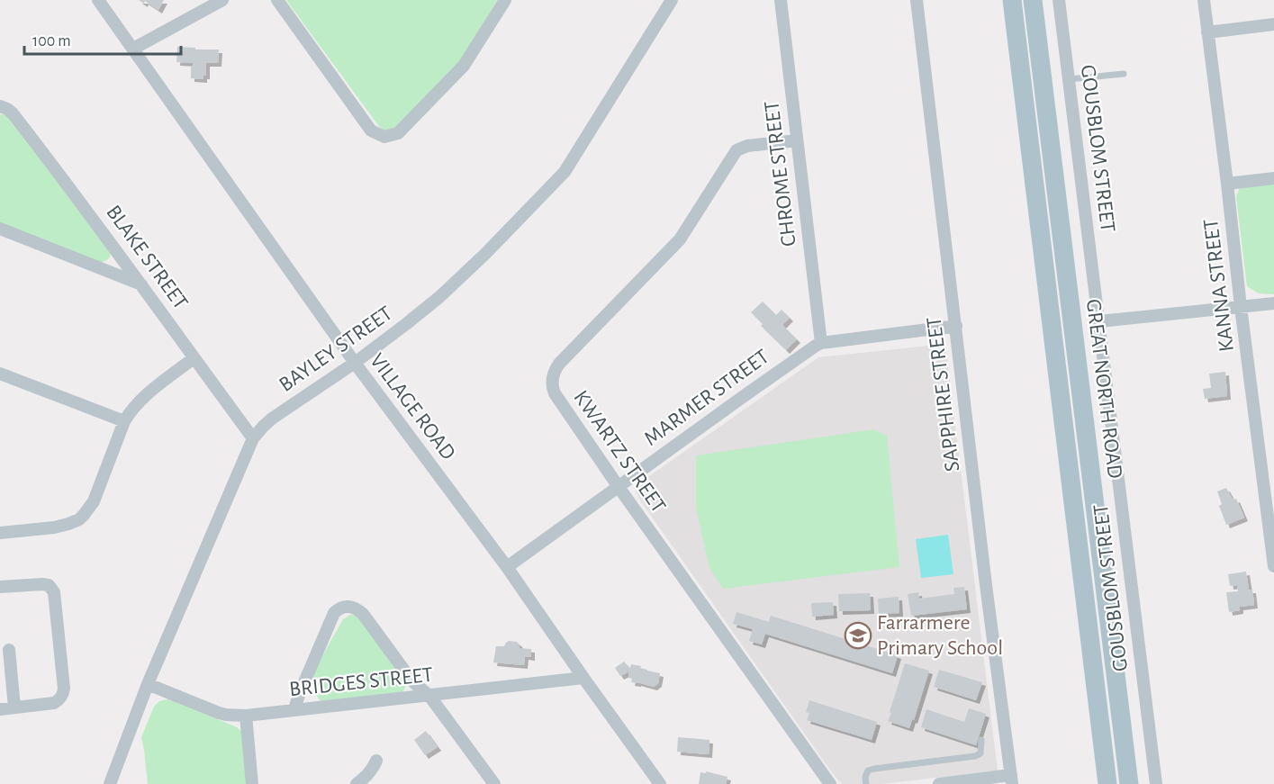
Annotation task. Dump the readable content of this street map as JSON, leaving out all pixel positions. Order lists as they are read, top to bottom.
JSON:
{
  "streets": {
    "main road": ["GREAT NORTH ROAD"],
    "street": [
      "GOUSBLOM STREET",
      "CHROME STREET",
      "BLAKE STREET",
      "KANNA STREET",
      "BAYLEY STREET",
      "SAPPHIRE STREET",
      "MARMER STREET",
      "VILLAGE ROAD",
      "KWARTZ STREET",
      "BRIDGES STREET"
    ]
  },
  "crossings": [
    ["CHROME STREET", "MARMER STREET"],
    ["CHROME STREET", "KWARTZ STREET"],
    ["BLAKE STREET", "BAYLEY STREET"],
    ["BAYLEY STREET", "VILLAGE ROAD"],
    ["BAYLEY STREET", "BRIDGES STREET"],
    ["SAPPHIRE STREET", "MARMER STREET"],
    ["MARMER STREET", "VILLAGE ROAD"],
    ["MARMER STREET", "KWARTZ STREET"],
    ["VILLAGE ROAD", "BRIDGES STREET"]
  ],
  "places": {
    "school or university": ["Farrarmere Primary School"]
  },
  "scale_bar": "100 m"
}
